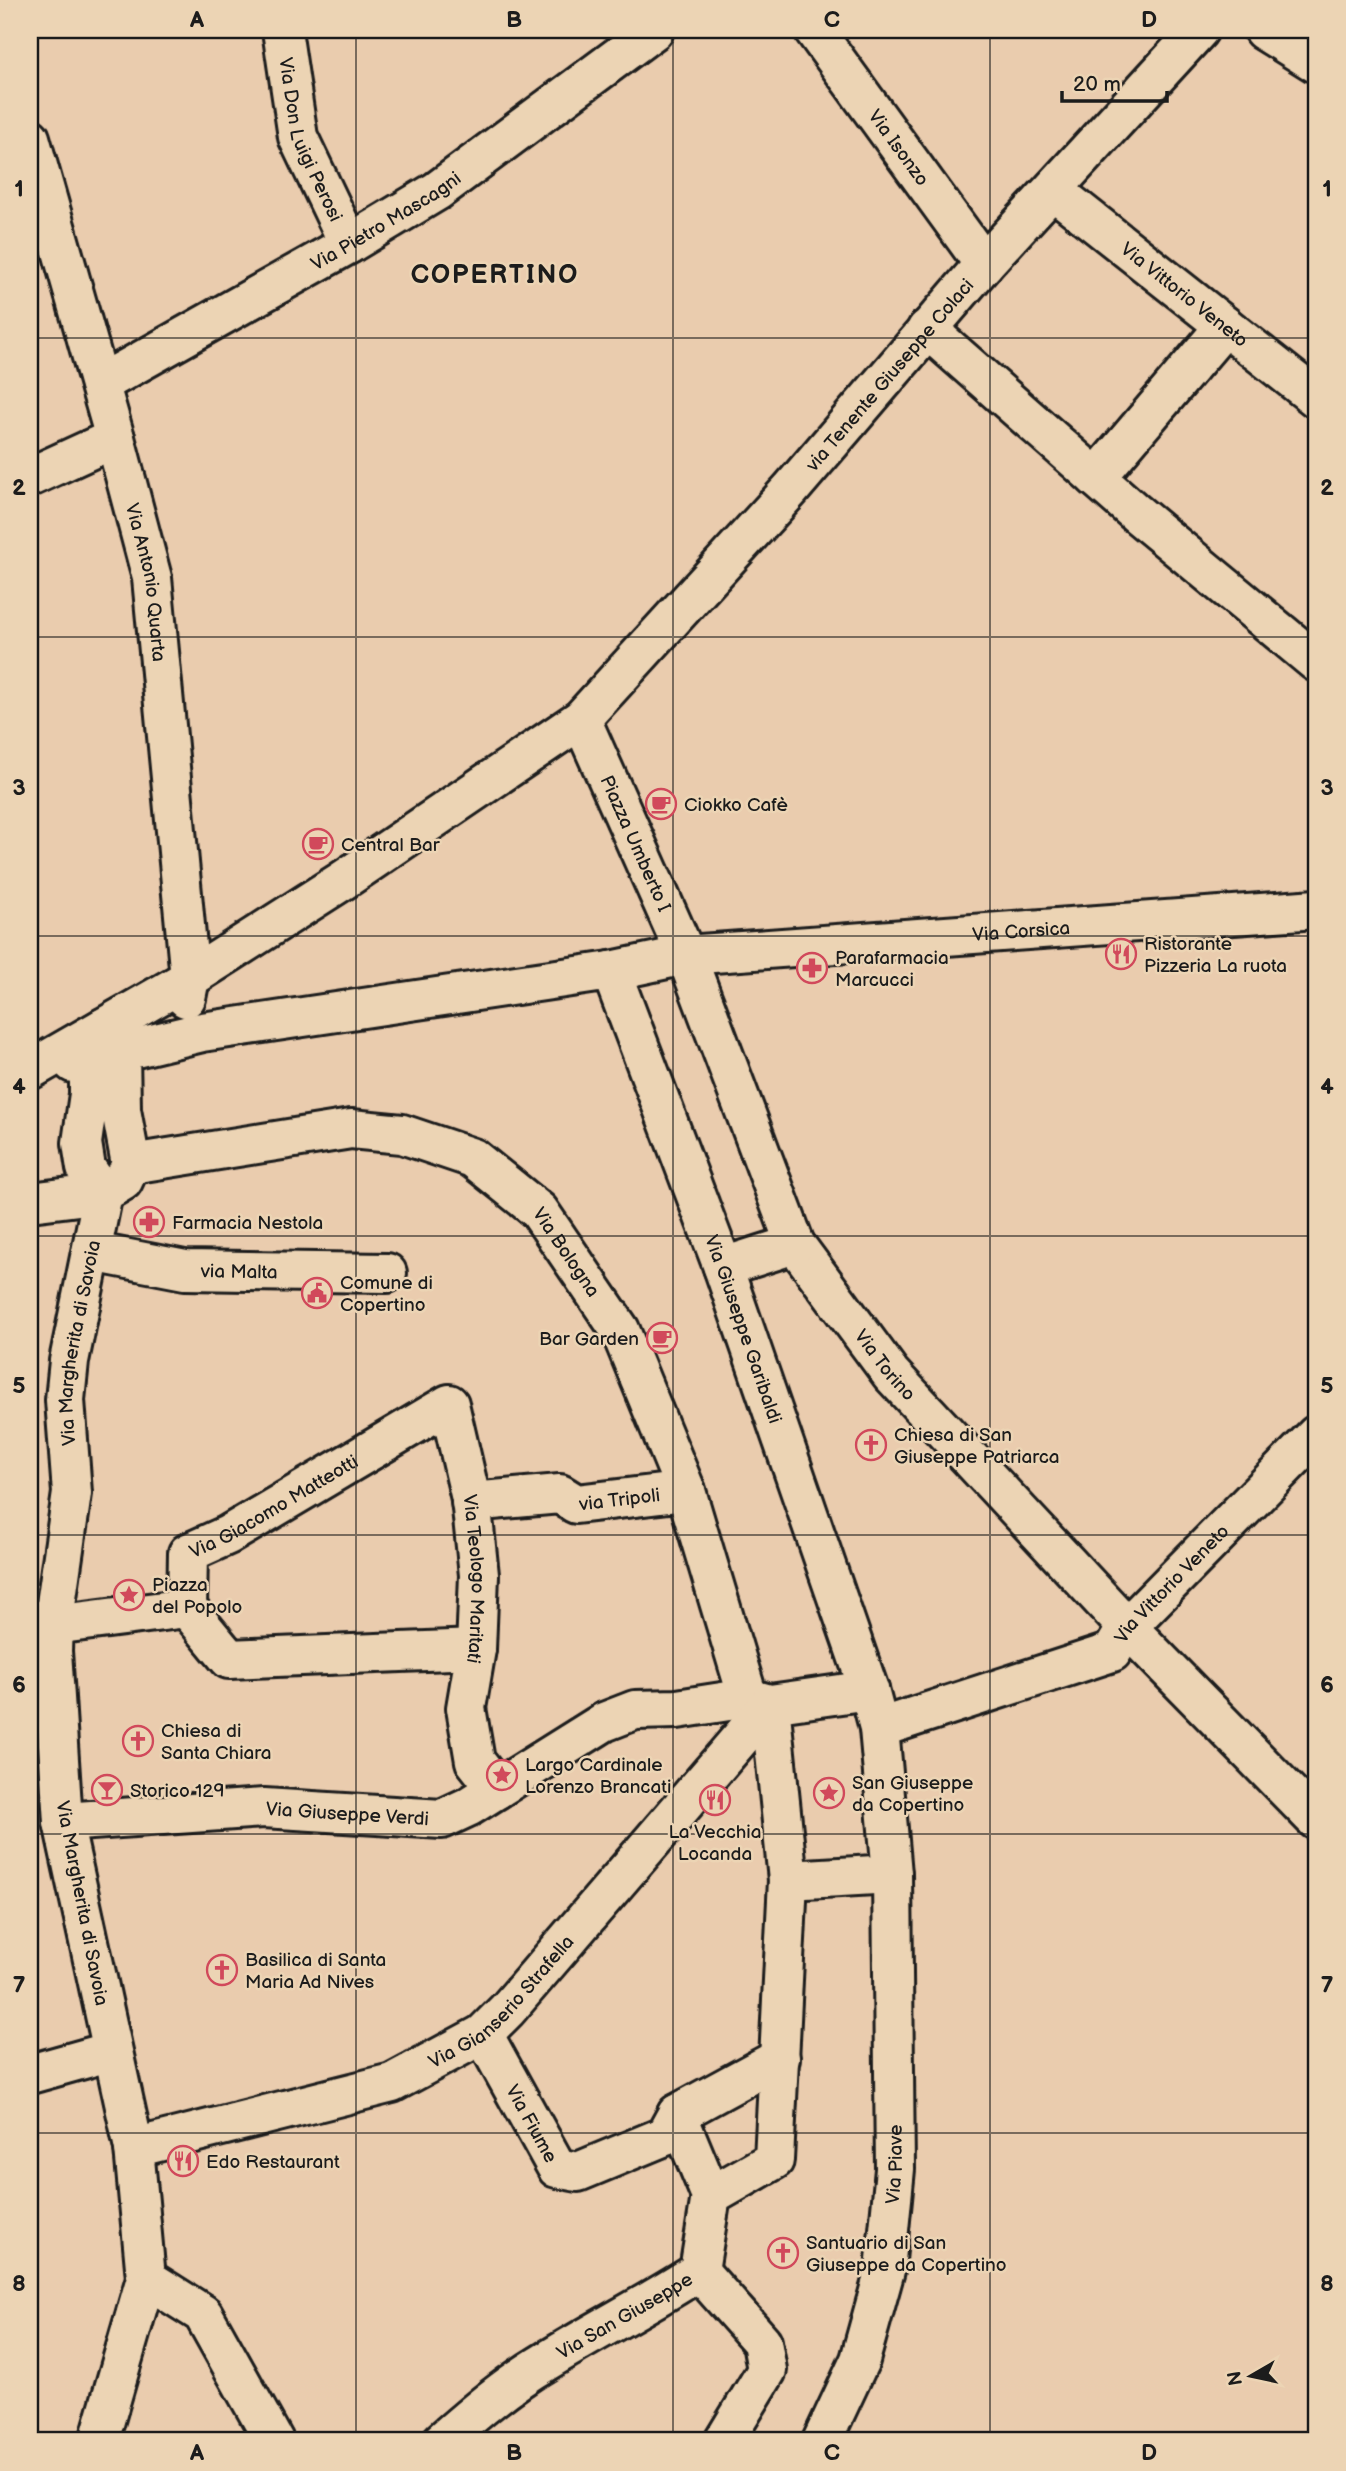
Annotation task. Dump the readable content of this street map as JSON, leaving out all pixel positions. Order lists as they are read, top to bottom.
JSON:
{
  "streets": {
    "street": [
      "Via Don Luigi Perosi",
      "Via Isonzo",
      "Via Pietro Mascagni",
      "Via Vittorio Veneto",
      "via Tenente Giuseppe Colaci",
      "Via Antonio Quarta",
      "Piazza Umberto I",
      "Via Corsica",
      "Via Bologna",
      "via Malta",
      "Via Giuseppe Garibaldi",
      "Via Margherita di Savoia",
      "Via Torino",
      "via Tripoli",
      "Via Giacomo Matteotti",
      "Via Teologo Maritati",
      "Via Giuseppe Verdi",
      "Via Gianserio Strafella",
      "Via Fiume",
      "Via Piave",
      "Via San Giuseppe"
    ]
  },
  "crossings": [
    ["Via Don Luigi Perosi", "Via Pietro Mascagni"],
    ["Via Isonzo", "via Tenente Giuseppe Colaci"],
    ["Via Pietro Mascagni", "Via Antonio Quarta"],
    ["Via Vittorio Veneto", "via Tenente Giuseppe Colaci"],
    ["Via Vittorio Veneto", "Via Giuseppe Garibaldi"],
    ["Via Vittorio Veneto", "Via Torino"],
    ["Via Vittorio Veneto", "Via Piave"],
    ["via Tenente Giuseppe Colaci", "Piazza Umberto I"],
    ["Piazza Umberto I", "Via Corsica"],
    ["Piazza Umberto I", "Via Torino"],
    ["Via Corsica", "Via Torino"],
    ["Via Bologna", "via Tripoli"],
    ["Via Bologna", "Via Giuseppe Verdi"],
    ["Via Bologna", "Via Gianserio Strafella"],
    ["via Malta", "Via Margherita di Savoia"],
    ["Via Giuseppe Garibaldi", "Via Giuseppe Verdi"],
    ["Via Giuseppe Garibaldi", "Via Piave"],
    ["Via Margherita di Savoia", "Via Giuseppe Verdi"],
    ["Via Margherita di Savoia", "Via Gianserio Strafella"],
    ["via Tripoli", "Via Teologo Maritati"],
    ["Via Giacomo Matteotti", "Via Teologo Maritati"],
    ["Via Teologo Maritati", "Via Giuseppe Verdi"],
    ["Via Giuseppe Verdi", "Via Gianserio Strafella"],
    ["Via Gianserio Strafella", "Via Fiume"]
  ],
  "districts": ["COPERTINO"],
  "places": {
    "cafe": ["Ciokko Cafè", "Central Bar", "Bar Garden"],
    "restaurant": ["Ristorante Pizzeria La ruota", "La Vecchia Locanda", "Edo Restaurant"],
    "pharmacy": ["Parafarmacia Marcucci", "Farmacia Nestola"],
    "public building": ["Comune di Copertino"],
    "church": [
      "Chiesa di San Giuseppe Patriarca",
      "Chiesa di Santa Chiara",
      "Basilica di Santa Maria Ad Nives",
      "Santuario di San Giuseppe da Copertino"
    ],
    "place": ["Piazza del Popolo", "Largo Cardinale Lorenzo Brancati", "San Giuseppe da Copertino"],
    "bar": ["Storico 129"]
  },
  "scale_bar": "20 m",
  "north": "left",
  "grid": {
    "columns": [
      "A",
      "B",
      "C",
      "D"
    ],
    "rows": [
      "1",
      "2",
      "3",
      "4",
      "5",
      "6",
      "7",
      "8"
    ]
  }
}
